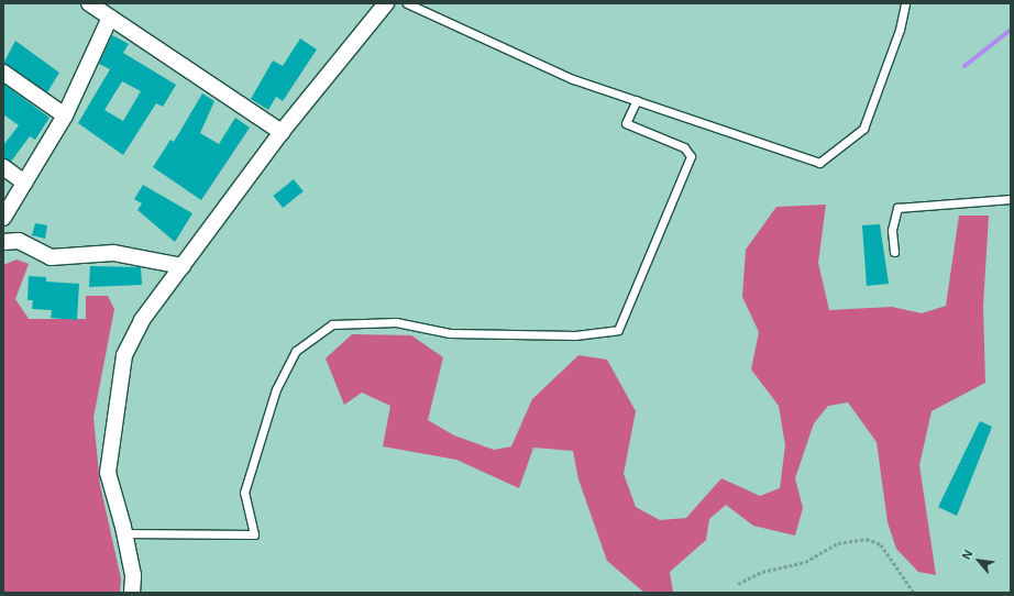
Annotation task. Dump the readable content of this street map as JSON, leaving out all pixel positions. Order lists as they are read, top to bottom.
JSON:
{
  "north": "top left"
}
